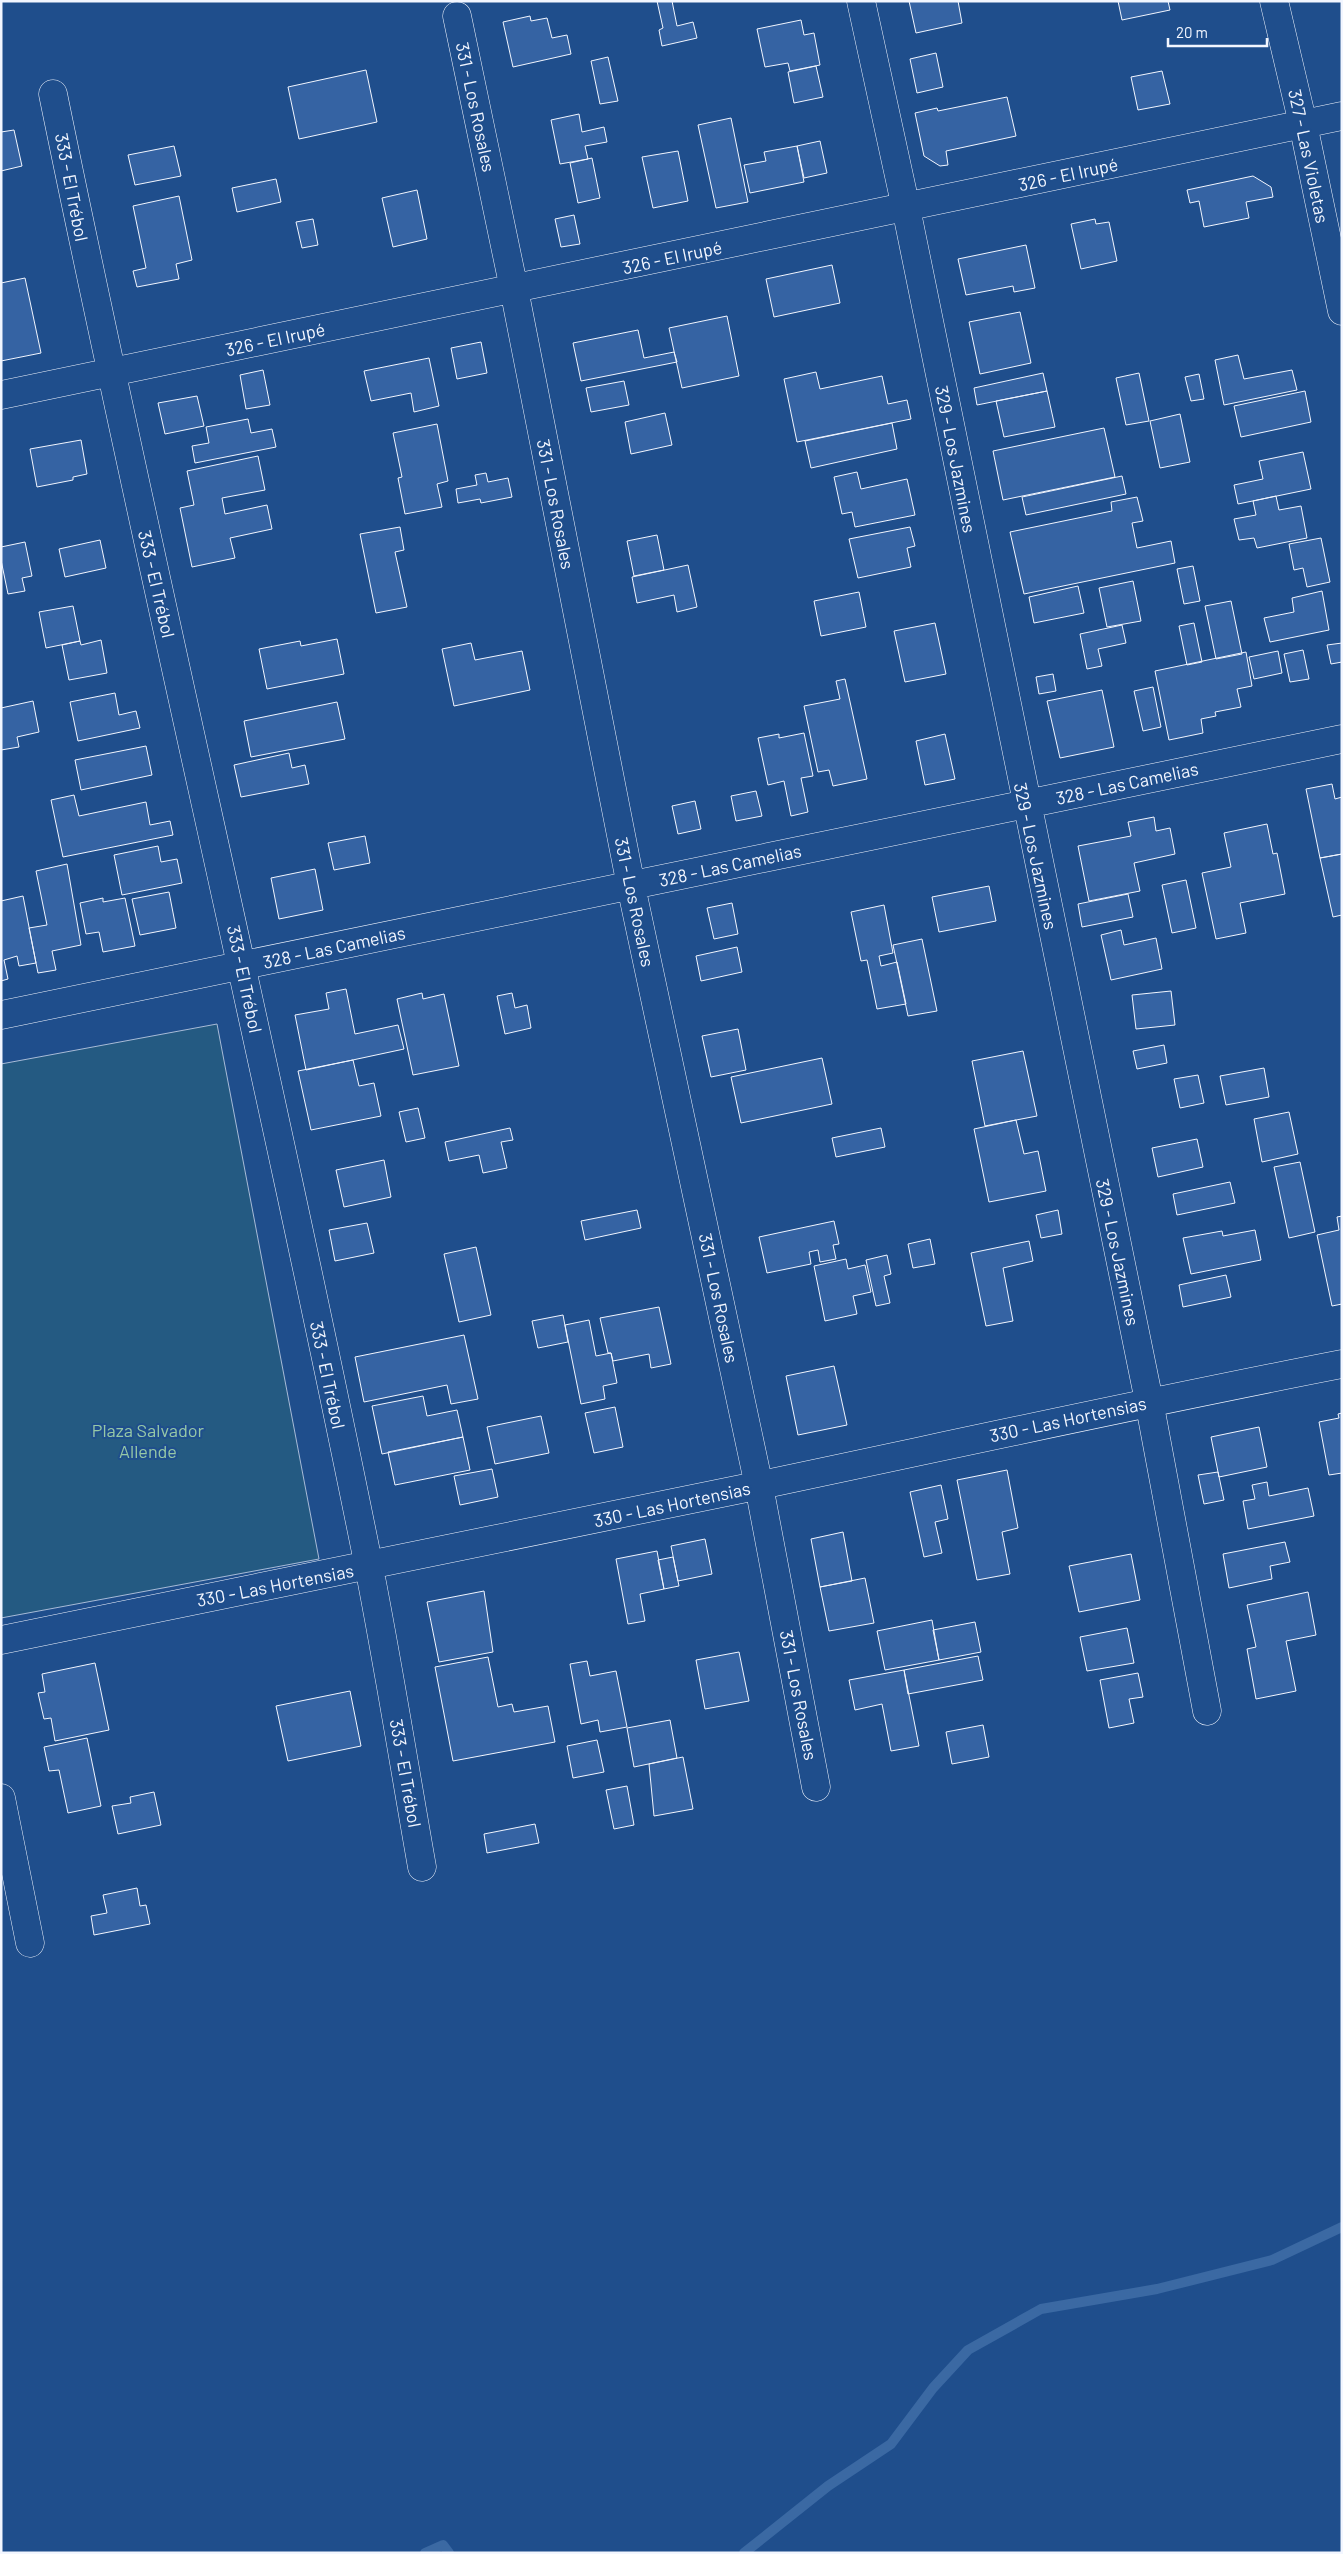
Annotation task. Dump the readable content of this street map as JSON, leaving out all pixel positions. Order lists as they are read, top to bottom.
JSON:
{
  "streets": {
    "street": [
      "331 - Los Rosales",
      "327 - Las Violetas",
      "326 - El Irupé",
      "333 - El Trébol",
      "329 - Los Jazmines",
      "328 - Las Camelias",
      "330 - Las Hortensias"
    ]
  },
  "crossings": [
    ["331 - Los Rosales", "326 - El Irupé"],
    ["331 - Los Rosales", "328 - Las Camelias"],
    ["331 - Los Rosales", "330 - Las Hortensias"],
    ["327 - Las Violetas", "326 - El Irupé"],
    ["326 - El Irupé", "333 - El Trébol"],
    ["326 - El Irupé", "329 - Los Jazmines"],
    ["333 - El Trébol", "328 - Las Camelias"],
    ["333 - El Trébol", "330 - Las Hortensias"],
    ["329 - Los Jazmines", "328 - Las Camelias"],
    ["329 - Los Jazmines", "330 - Las Hortensias"]
  ],
  "parks": ["Plaza Salvador Allende"],
  "scale_bar": "20 m"
}
